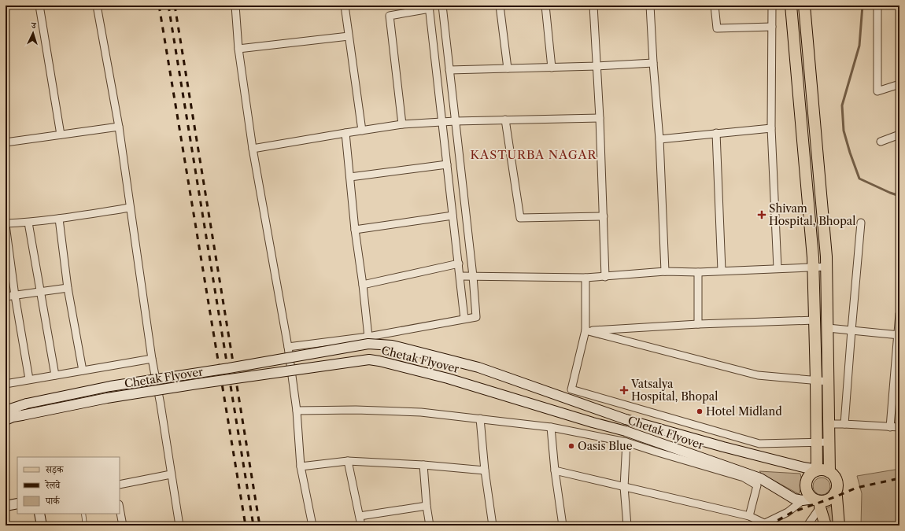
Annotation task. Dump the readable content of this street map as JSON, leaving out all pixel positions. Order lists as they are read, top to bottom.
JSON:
{
  "streets": {
    "main road": ["Chetak Flyover"]
  },
  "districts": ["KASTURBA NAGAR"],
  "places": {
    "health": ["Shivam Hospital, Bhopal", "Vatsalya Hospital, Bhopal"],
    "other": ["Hotel Midland", "Oasis Blue"]
  },
  "legend": ["सड़क", "रेलवे", "पार्क"],
  "north": "top"
}
